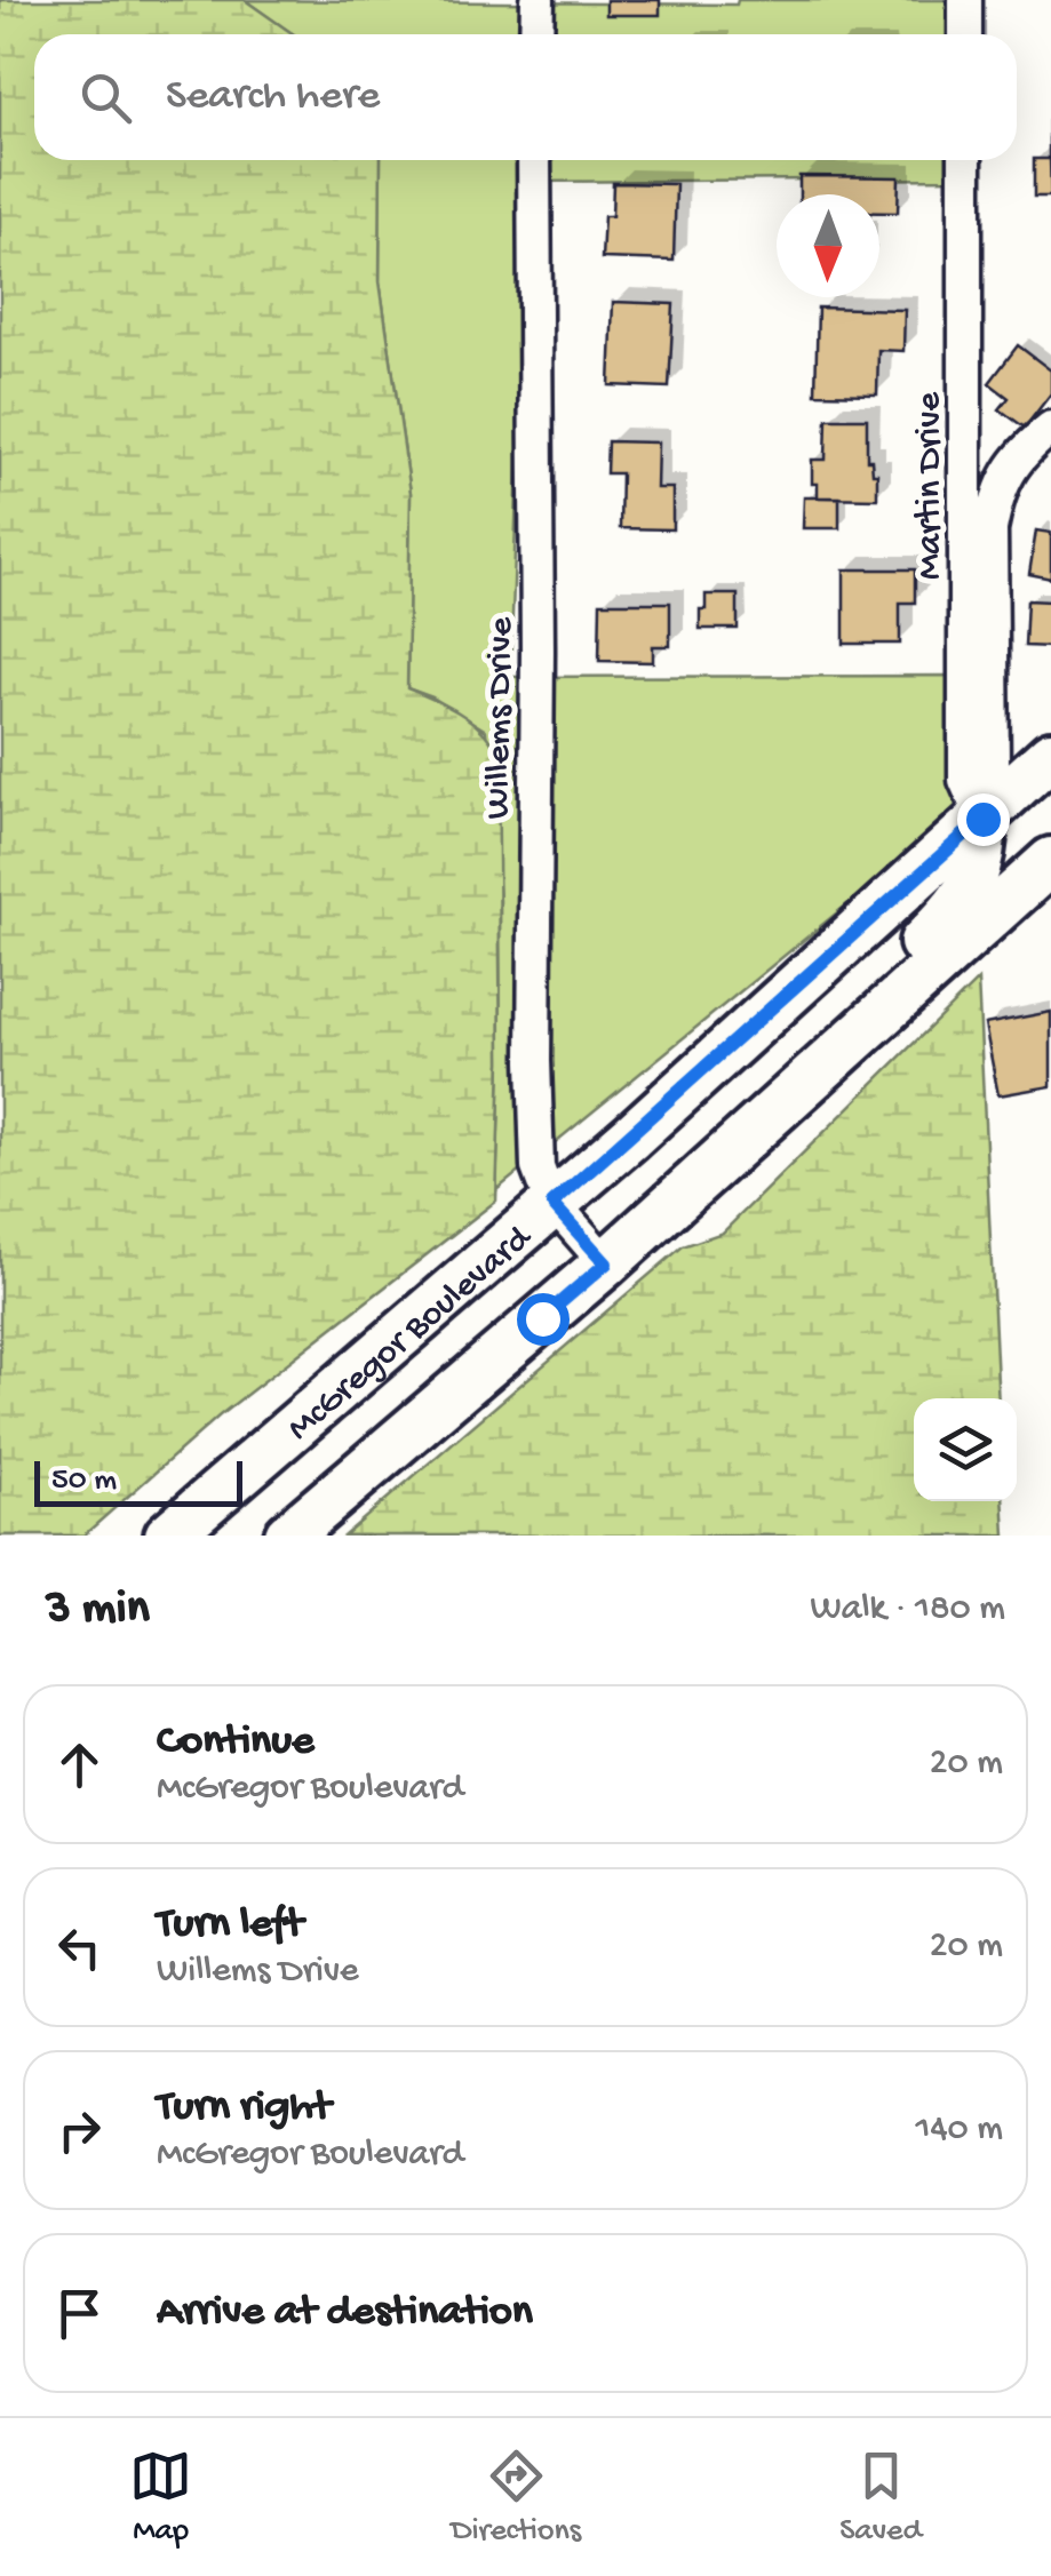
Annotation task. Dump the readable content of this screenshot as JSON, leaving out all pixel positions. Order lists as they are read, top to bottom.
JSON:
{
  "streets": {
    "main road": ["McGregor Boulevard"],
    "street": ["Martin Drive", "Willems Drive"]
  },
  "crossings": [
    ["Martin Drive", "McGregor Boulevard"],
    ["Willems Drive", "McGregor Boulevard"]
  ],
  "scale_bar": "50 m",
  "north": "bottom",
  "page": {
    "search": "Search here",
    "scale": "50 m",
    "heading": ["3 min", "Walk · 180 m"],
    "list": [
      ["Continue", "McGregor Boulevard", "20 m"],
      ["Turn left", "Willems Drive", "20 m"],
      ["Turn right", "McGregor Boulevard", "140 m"],
      "Arrive at destination"
    ],
    "nav": ["Map", "Directions", "Saved"]
  }
}
